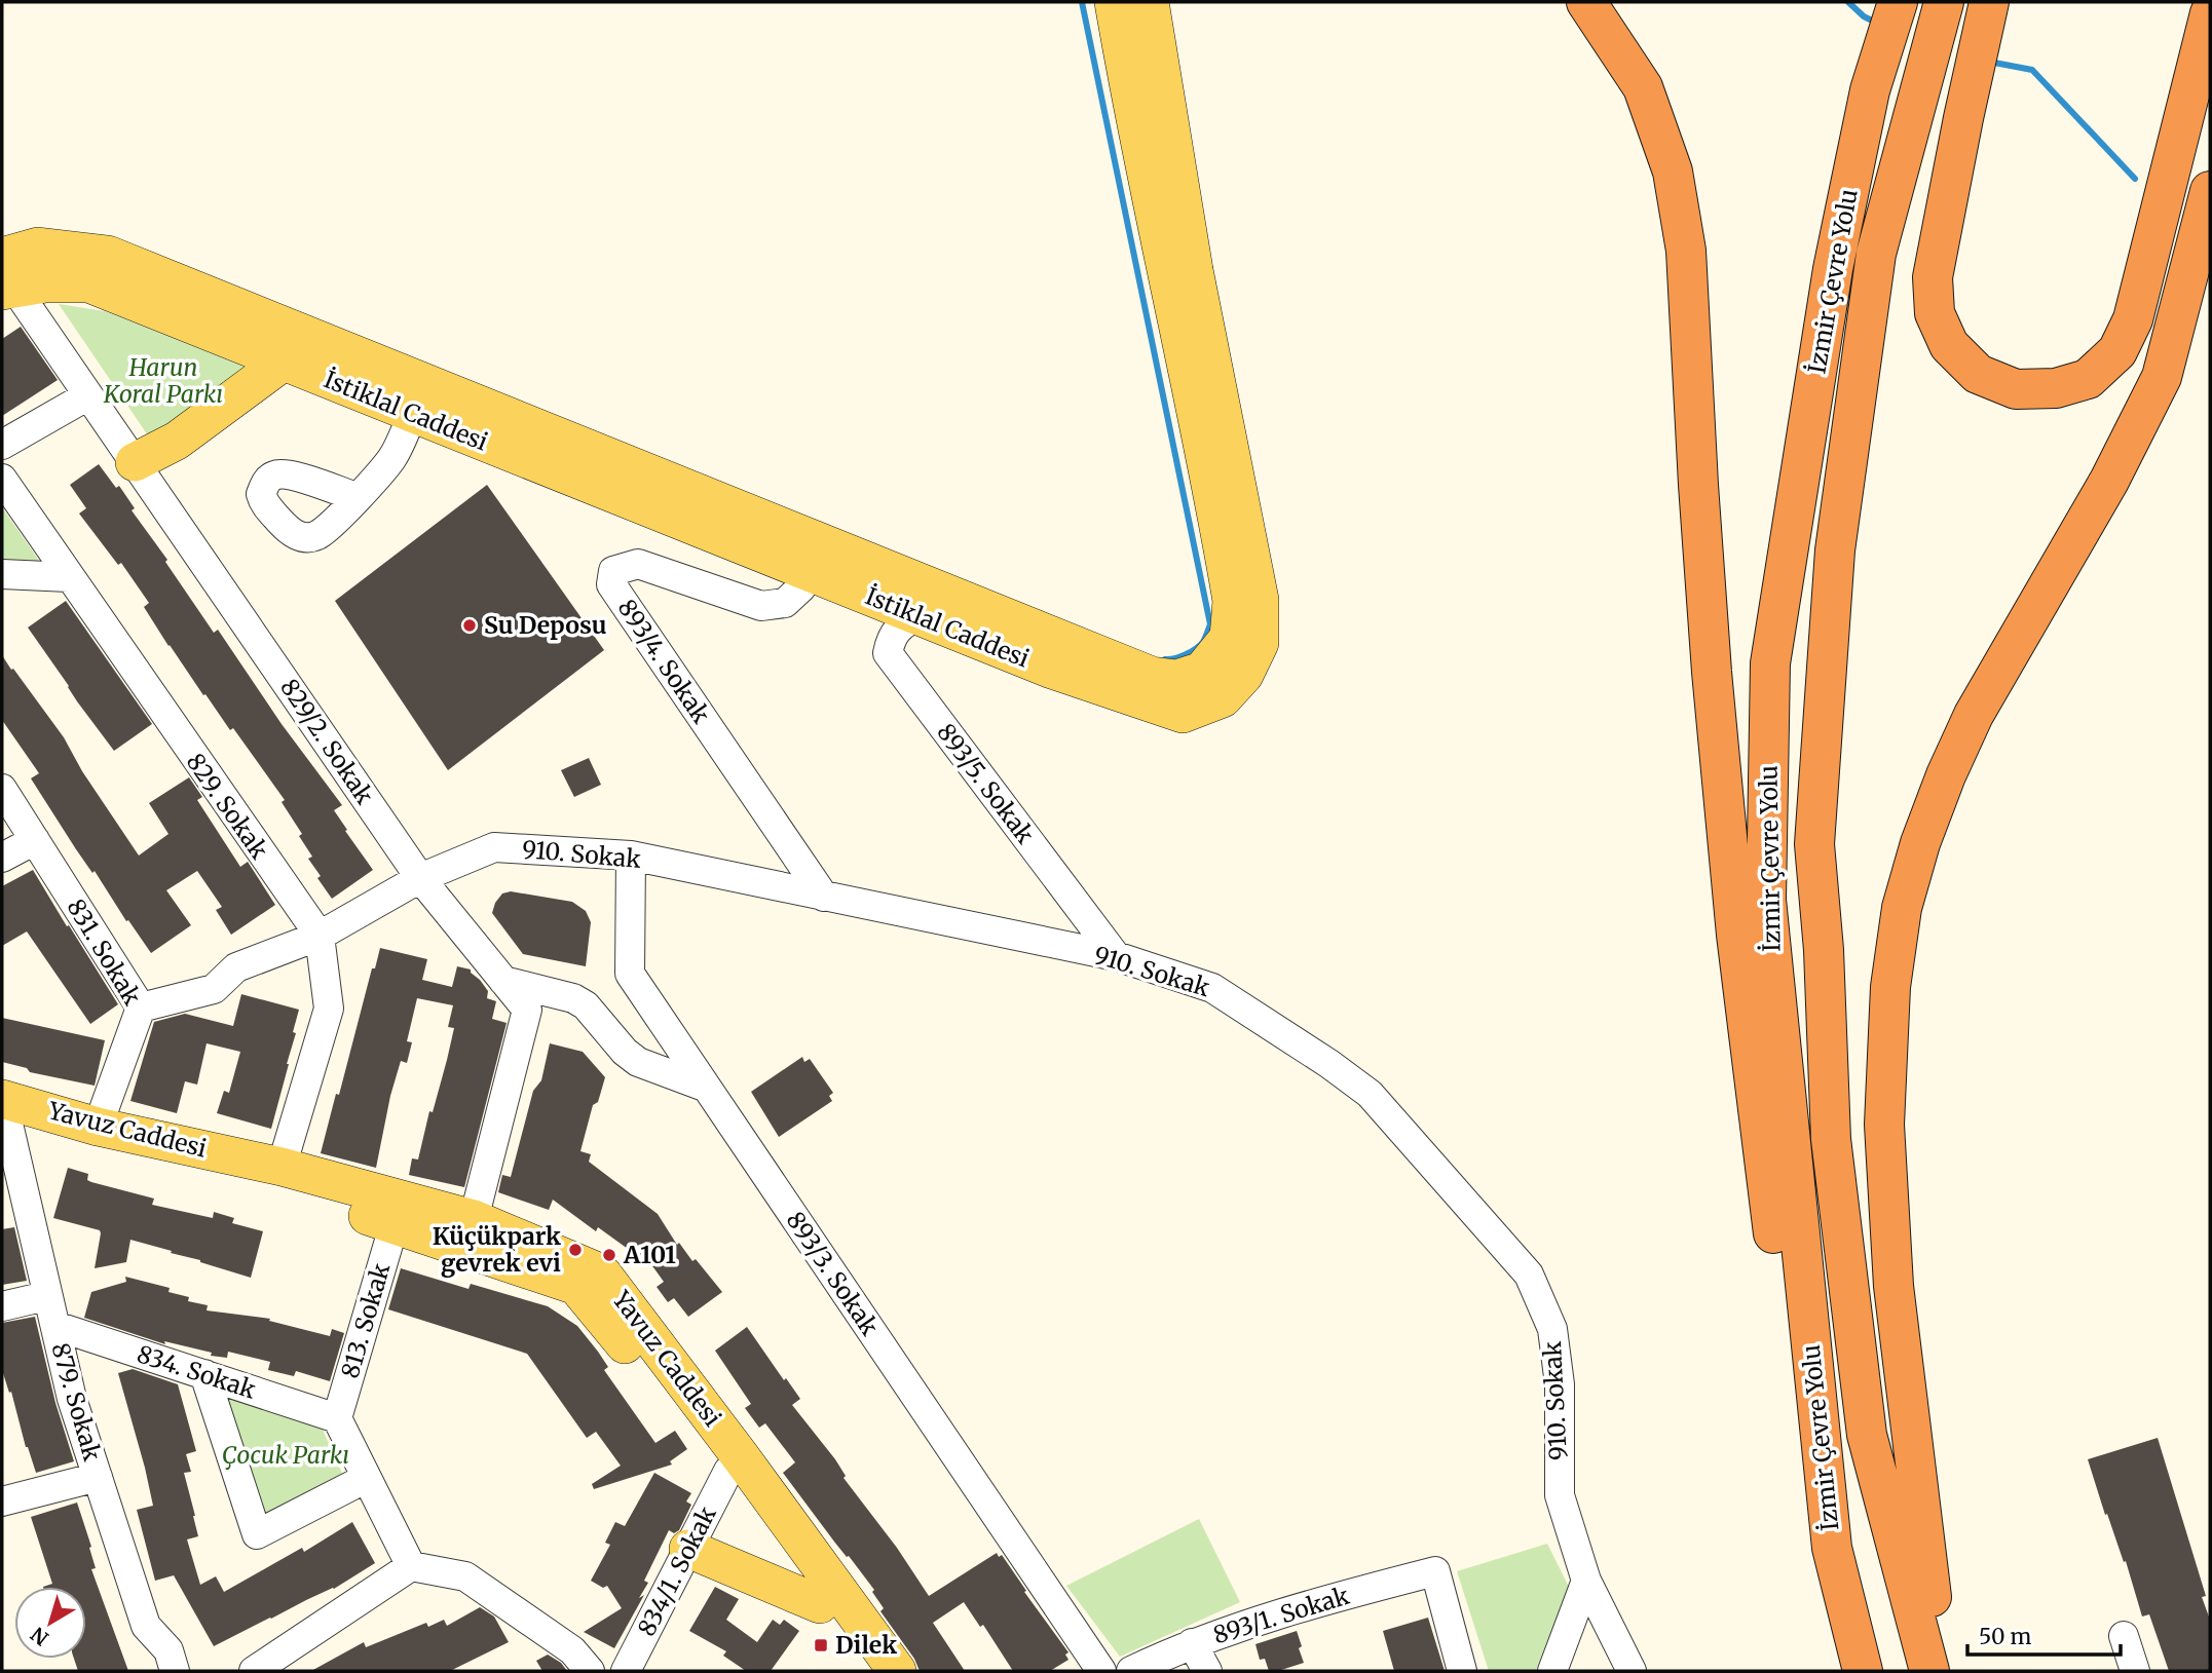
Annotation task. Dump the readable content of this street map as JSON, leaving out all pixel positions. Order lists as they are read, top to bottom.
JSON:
{
  "streets": {
    "highway": ["İzmir Çevre Yolu"],
    "main road": ["İstiklal Caddesi", "Yavuz Caddesi"],
    "street": [
      "893/4. Sokak",
      "829/2. Sokak",
      "893/5. Sokak",
      "829. Sokak",
      "910. Sokak",
      "831. Sokak",
      "893/3. Sokak",
      "813. Sokak",
      "834. Sokak",
      "879. Sokak",
      "834/1. Sokak",
      "893/1. Sokak"
    ]
  },
  "crossings": [
    ["İstiklal Caddesi", "893/4. Sokak"],
    ["İstiklal Caddesi", "829/2. Sokak"],
    ["İstiklal Caddesi", "893/5. Sokak"],
    ["893/4. Sokak", "910. Sokak"],
    ["829/2. Sokak", "910. Sokak"],
    ["829/2. Sokak", "Yavuz Caddesi"],
    ["893/5. Sokak", "910. Sokak"],
    ["829. Sokak", "910. Sokak"],
    ["829. Sokak", "Yavuz Caddesi"],
    ["910. Sokak", "831. Sokak"],
    ["910. Sokak", "893/3. Sokak"],
    ["831. Sokak", "Yavuz Caddesi"],
    ["Yavuz Caddesi", "813. Sokak"],
    ["Yavuz Caddesi", "879. Sokak"],
    ["Yavuz Caddesi", "834/1. Sokak"],
    ["813. Sokak", "834. Sokak"],
    ["834. Sokak", "879. Sokak"]
  ],
  "parks": ["Harun Koral Parkı", "Çocuk Parkı"],
  "places": {
    "other": ["Su Deposu", "Küçükpark gevrek evi", "A101"],
    "transit": ["Dilek"]
  },
  "scale_bar": "50 m",
  "north": "bottom left"
}
